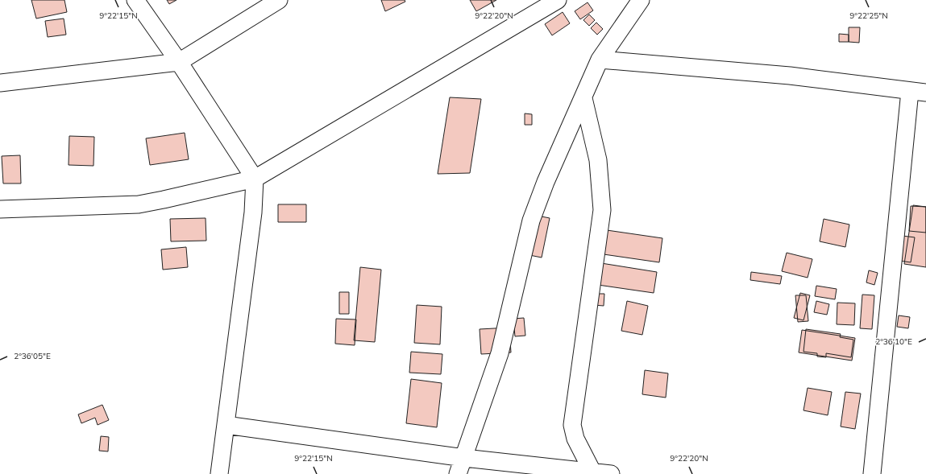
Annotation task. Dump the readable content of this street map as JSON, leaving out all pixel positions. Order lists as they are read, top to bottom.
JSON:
{
  "coordinates": [
    "9°22'15\"N",
    "9°22'20\"N",
    "9°22'25\"N",
    "2°36'10\"E",
    "2°36'05\"E"
  ]
}
